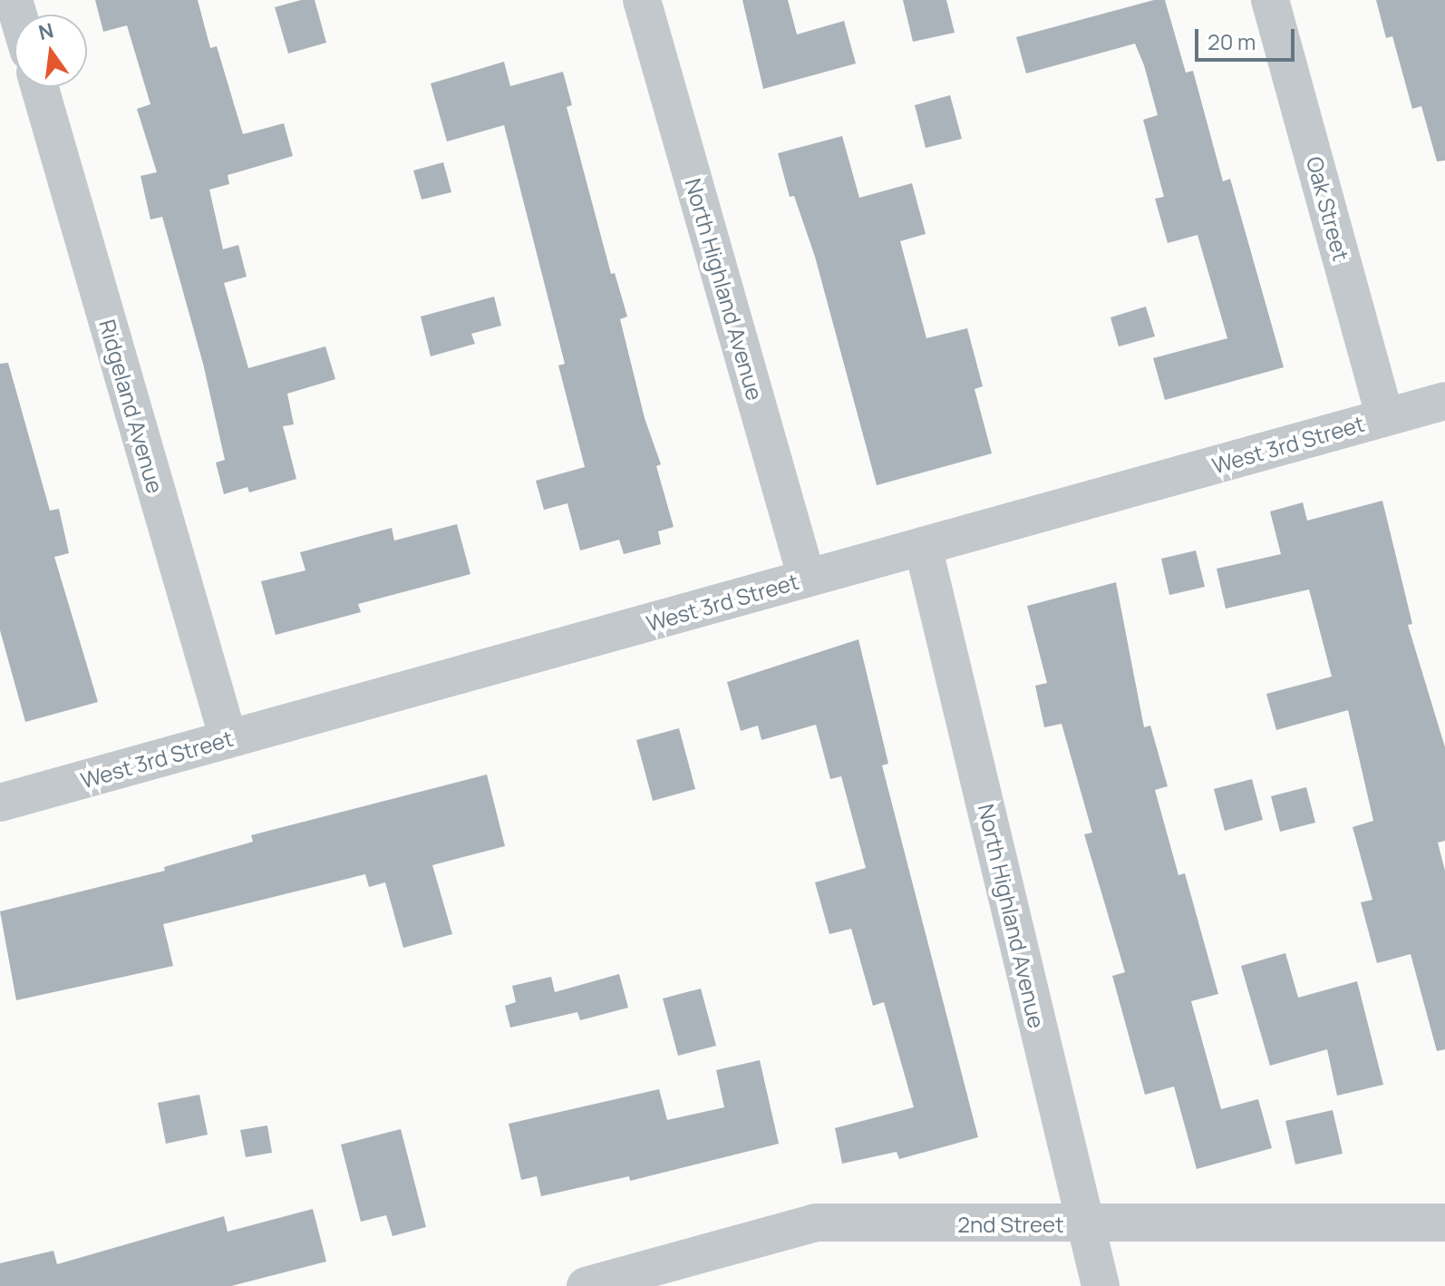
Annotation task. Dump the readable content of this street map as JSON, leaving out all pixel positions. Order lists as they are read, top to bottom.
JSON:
{
  "streets": {
    "street": [
      "Oak Street",
      "North Highland Avenue",
      "Ridgeland Avenue",
      "West 3rd Street",
      "2nd Street"
    ]
  },
  "crossings": [
    ["Oak Street", "West 3rd Street"],
    ["North Highland Avenue", "West 3rd Street"],
    ["North Highland Avenue", "2nd Street"],
    ["Ridgeland Avenue", "West 3rd Street"]
  ],
  "scale_bar": "20 m",
  "north": "top"
}
